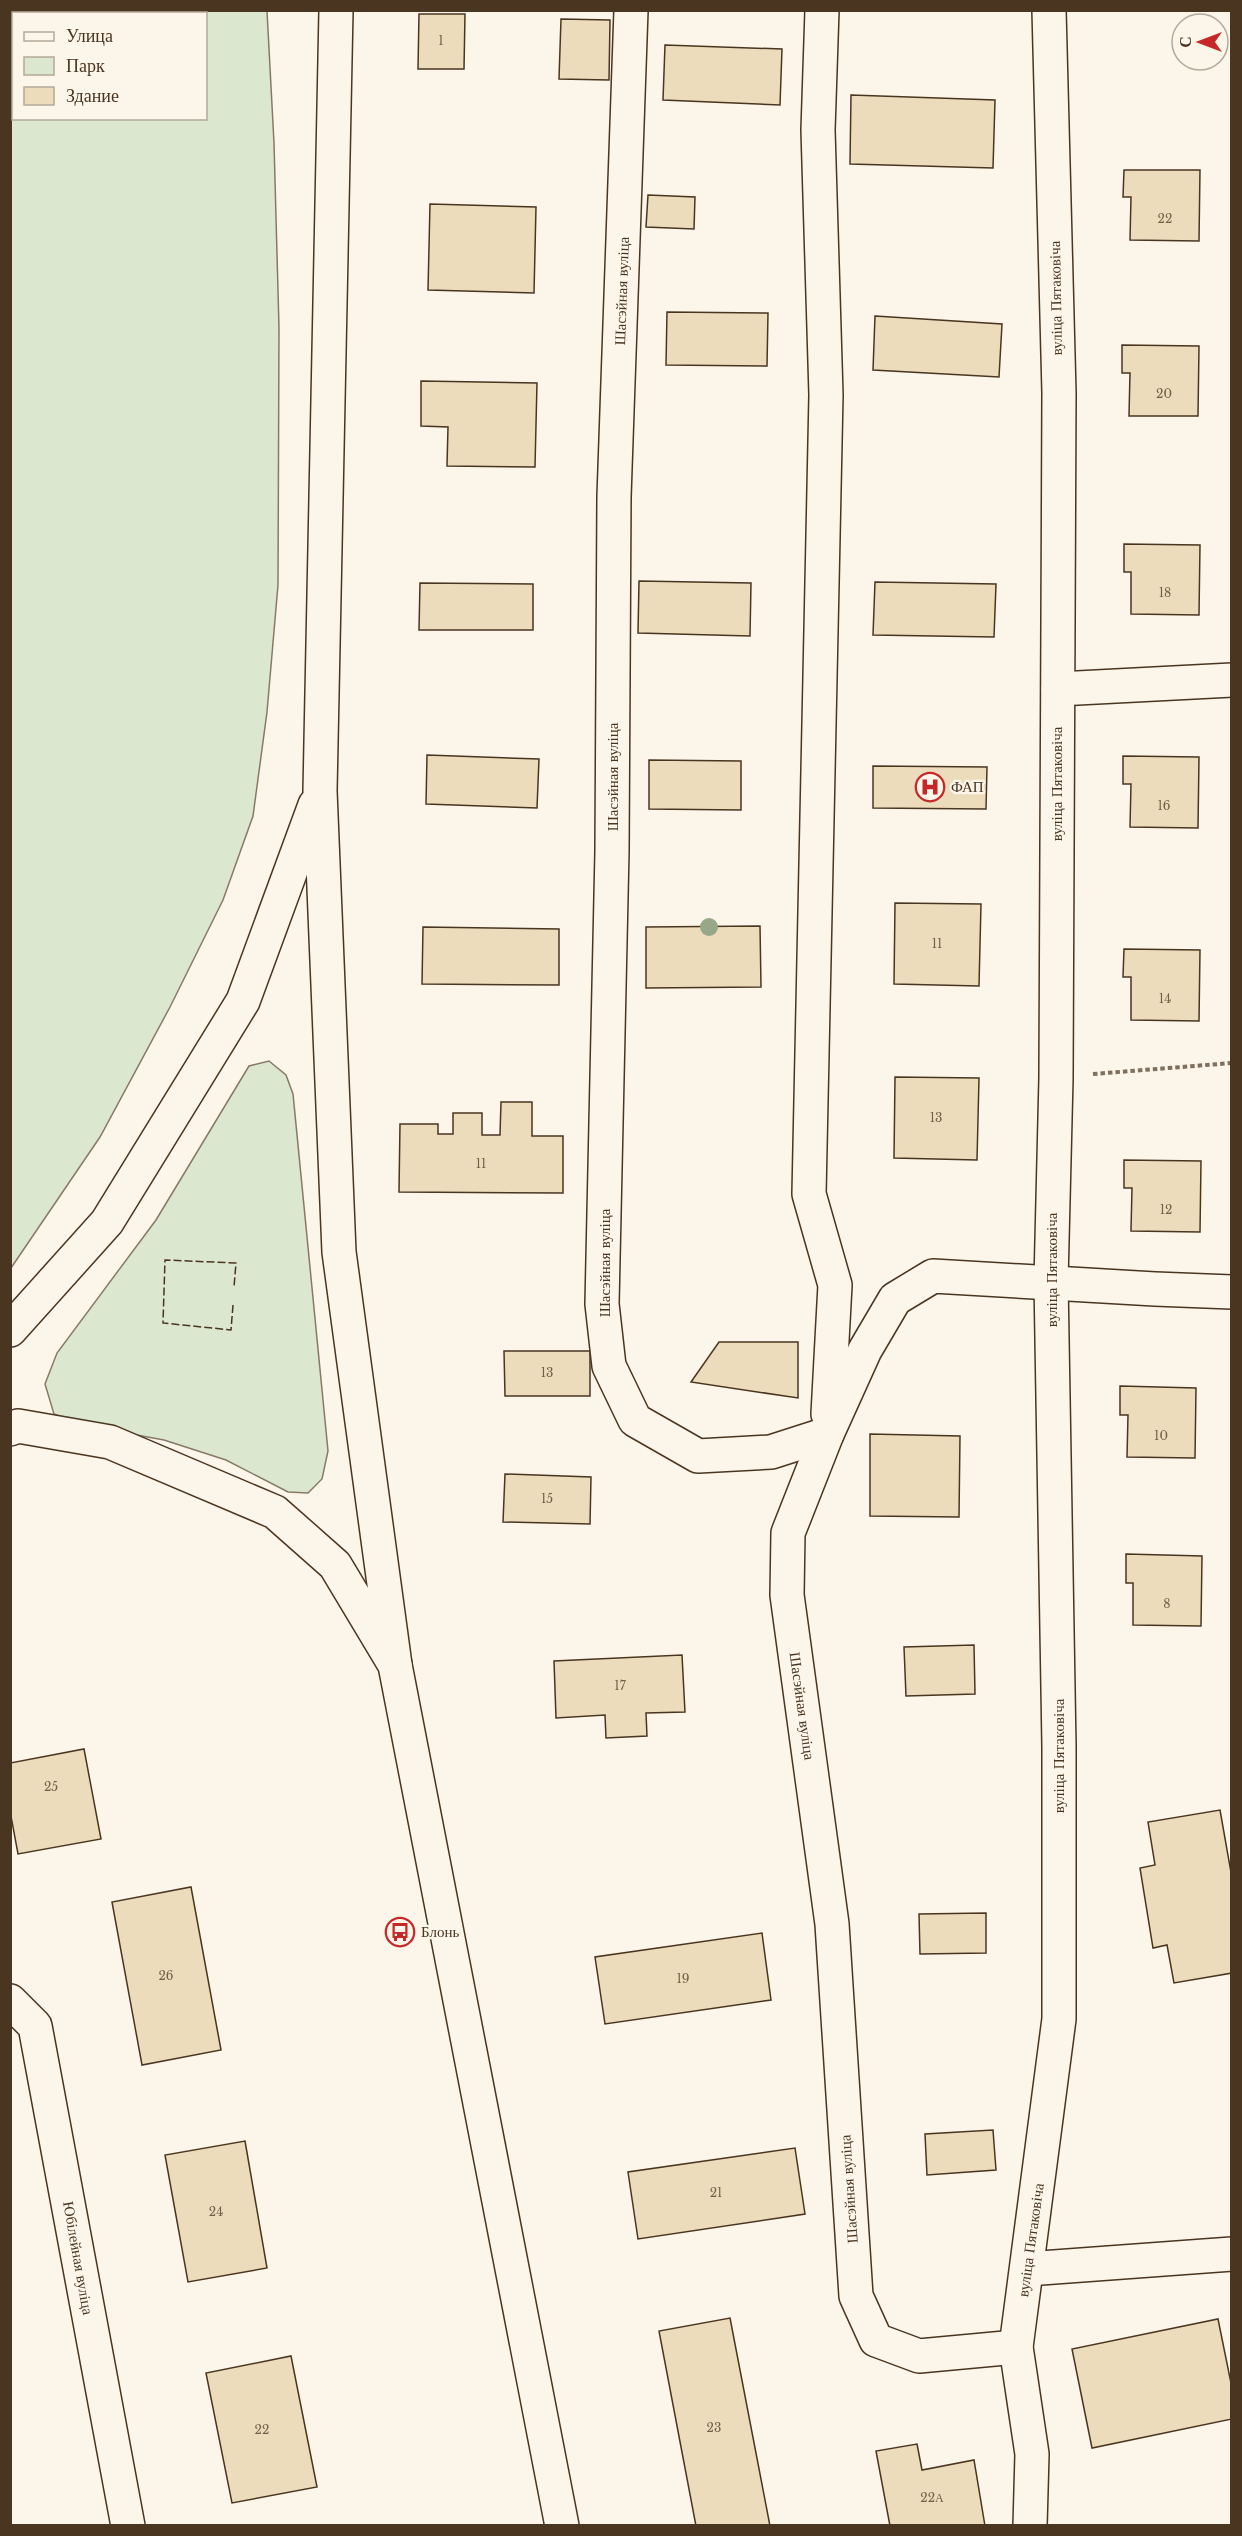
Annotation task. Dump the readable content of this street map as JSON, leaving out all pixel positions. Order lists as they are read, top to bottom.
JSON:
{
  "streets": {
    "street": ["Шасэйная вуліца", "вуліца Пятаковіча", "Юбілейная вуліца"]
  },
  "crossings": [
    ["Шасэйная вуліца", "вуліца Пятаковіча"]
  ],
  "places": {
    "hospital": ["ФАП"],
    "bus stop": ["Блонь"]
  },
  "house_numbers": [
    "1",
    "22",
    "20",
    "18",
    "16",
    "11",
    "14",
    "13",
    "11",
    "12",
    "13",
    "10",
    "15",
    "8",
    "17",
    "25",
    "26",
    "19",
    "21",
    "24",
    "23",
    "22",
    "22А"
  ],
  "legend": ["Улица", "Парк", "Здание"],
  "north": "left"
}
